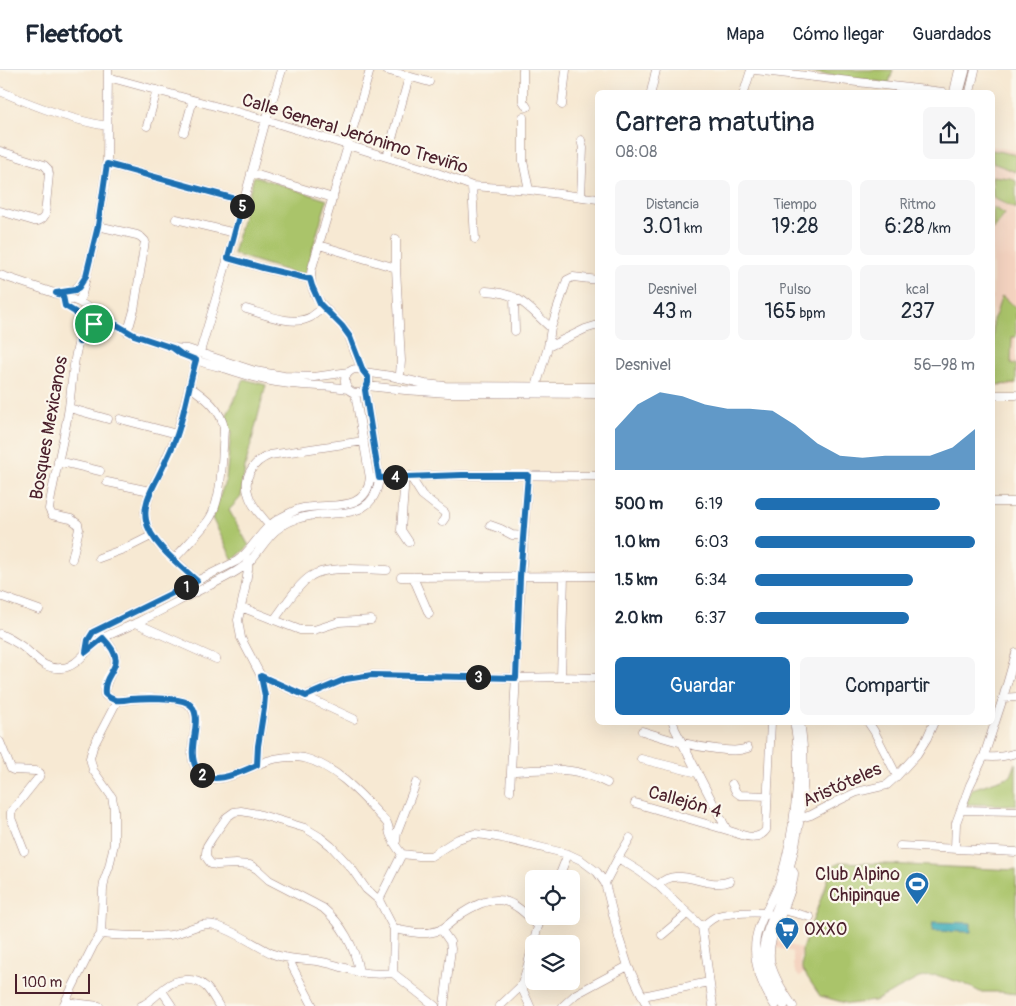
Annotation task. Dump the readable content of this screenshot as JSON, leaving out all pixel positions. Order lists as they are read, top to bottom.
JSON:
{
  "streets": {
    "street": [
      "Calle General Jerónimo Treviño",
      "Bosques Mexicanos",
      "Aristóteles",
      "Callejón 4"
    ]
  },
  "places": {
    "sports": ["Club Alpino Chipinque"],
    "supermarket": ["OXXO"]
  },
  "scale_bar": "100 m",
  "page": {
    "header": "Fleetfoot",
    "nav": ["Mapa", "Cómo llegar", "Guardados"],
    "heading": ["Carrera matutina", "08:08"],
    "stats": [
      ["Distancia", "3.01 km"],
      ["Tiempo", "19:28"],
      ["Ritmo", "6:28 /km"],
      ["Desnivel", "43 m"],
      ["Pulso", "165 bpm"],
      ["kcal", "237"]
    ],
    "pins": [
      "5",
      "4",
      "1",
      "3",
      "2"
    ],
    "chart": ["Desnivel", "56–98 m"],
    "list": [
      {
        "name": "500 m",
        "note": "6:19"
      },
      {
        "name": "1.0 km",
        "note": "6:03"
      },
      {
        "name": "1.5 km",
        "note": "6:34"
      },
      {
        "name": "2.0 km",
        "note": "6:37"
      }
    ],
    "buttons": ["Guardar", "Compartir"],
    "scale": "100 m"
  }
}
